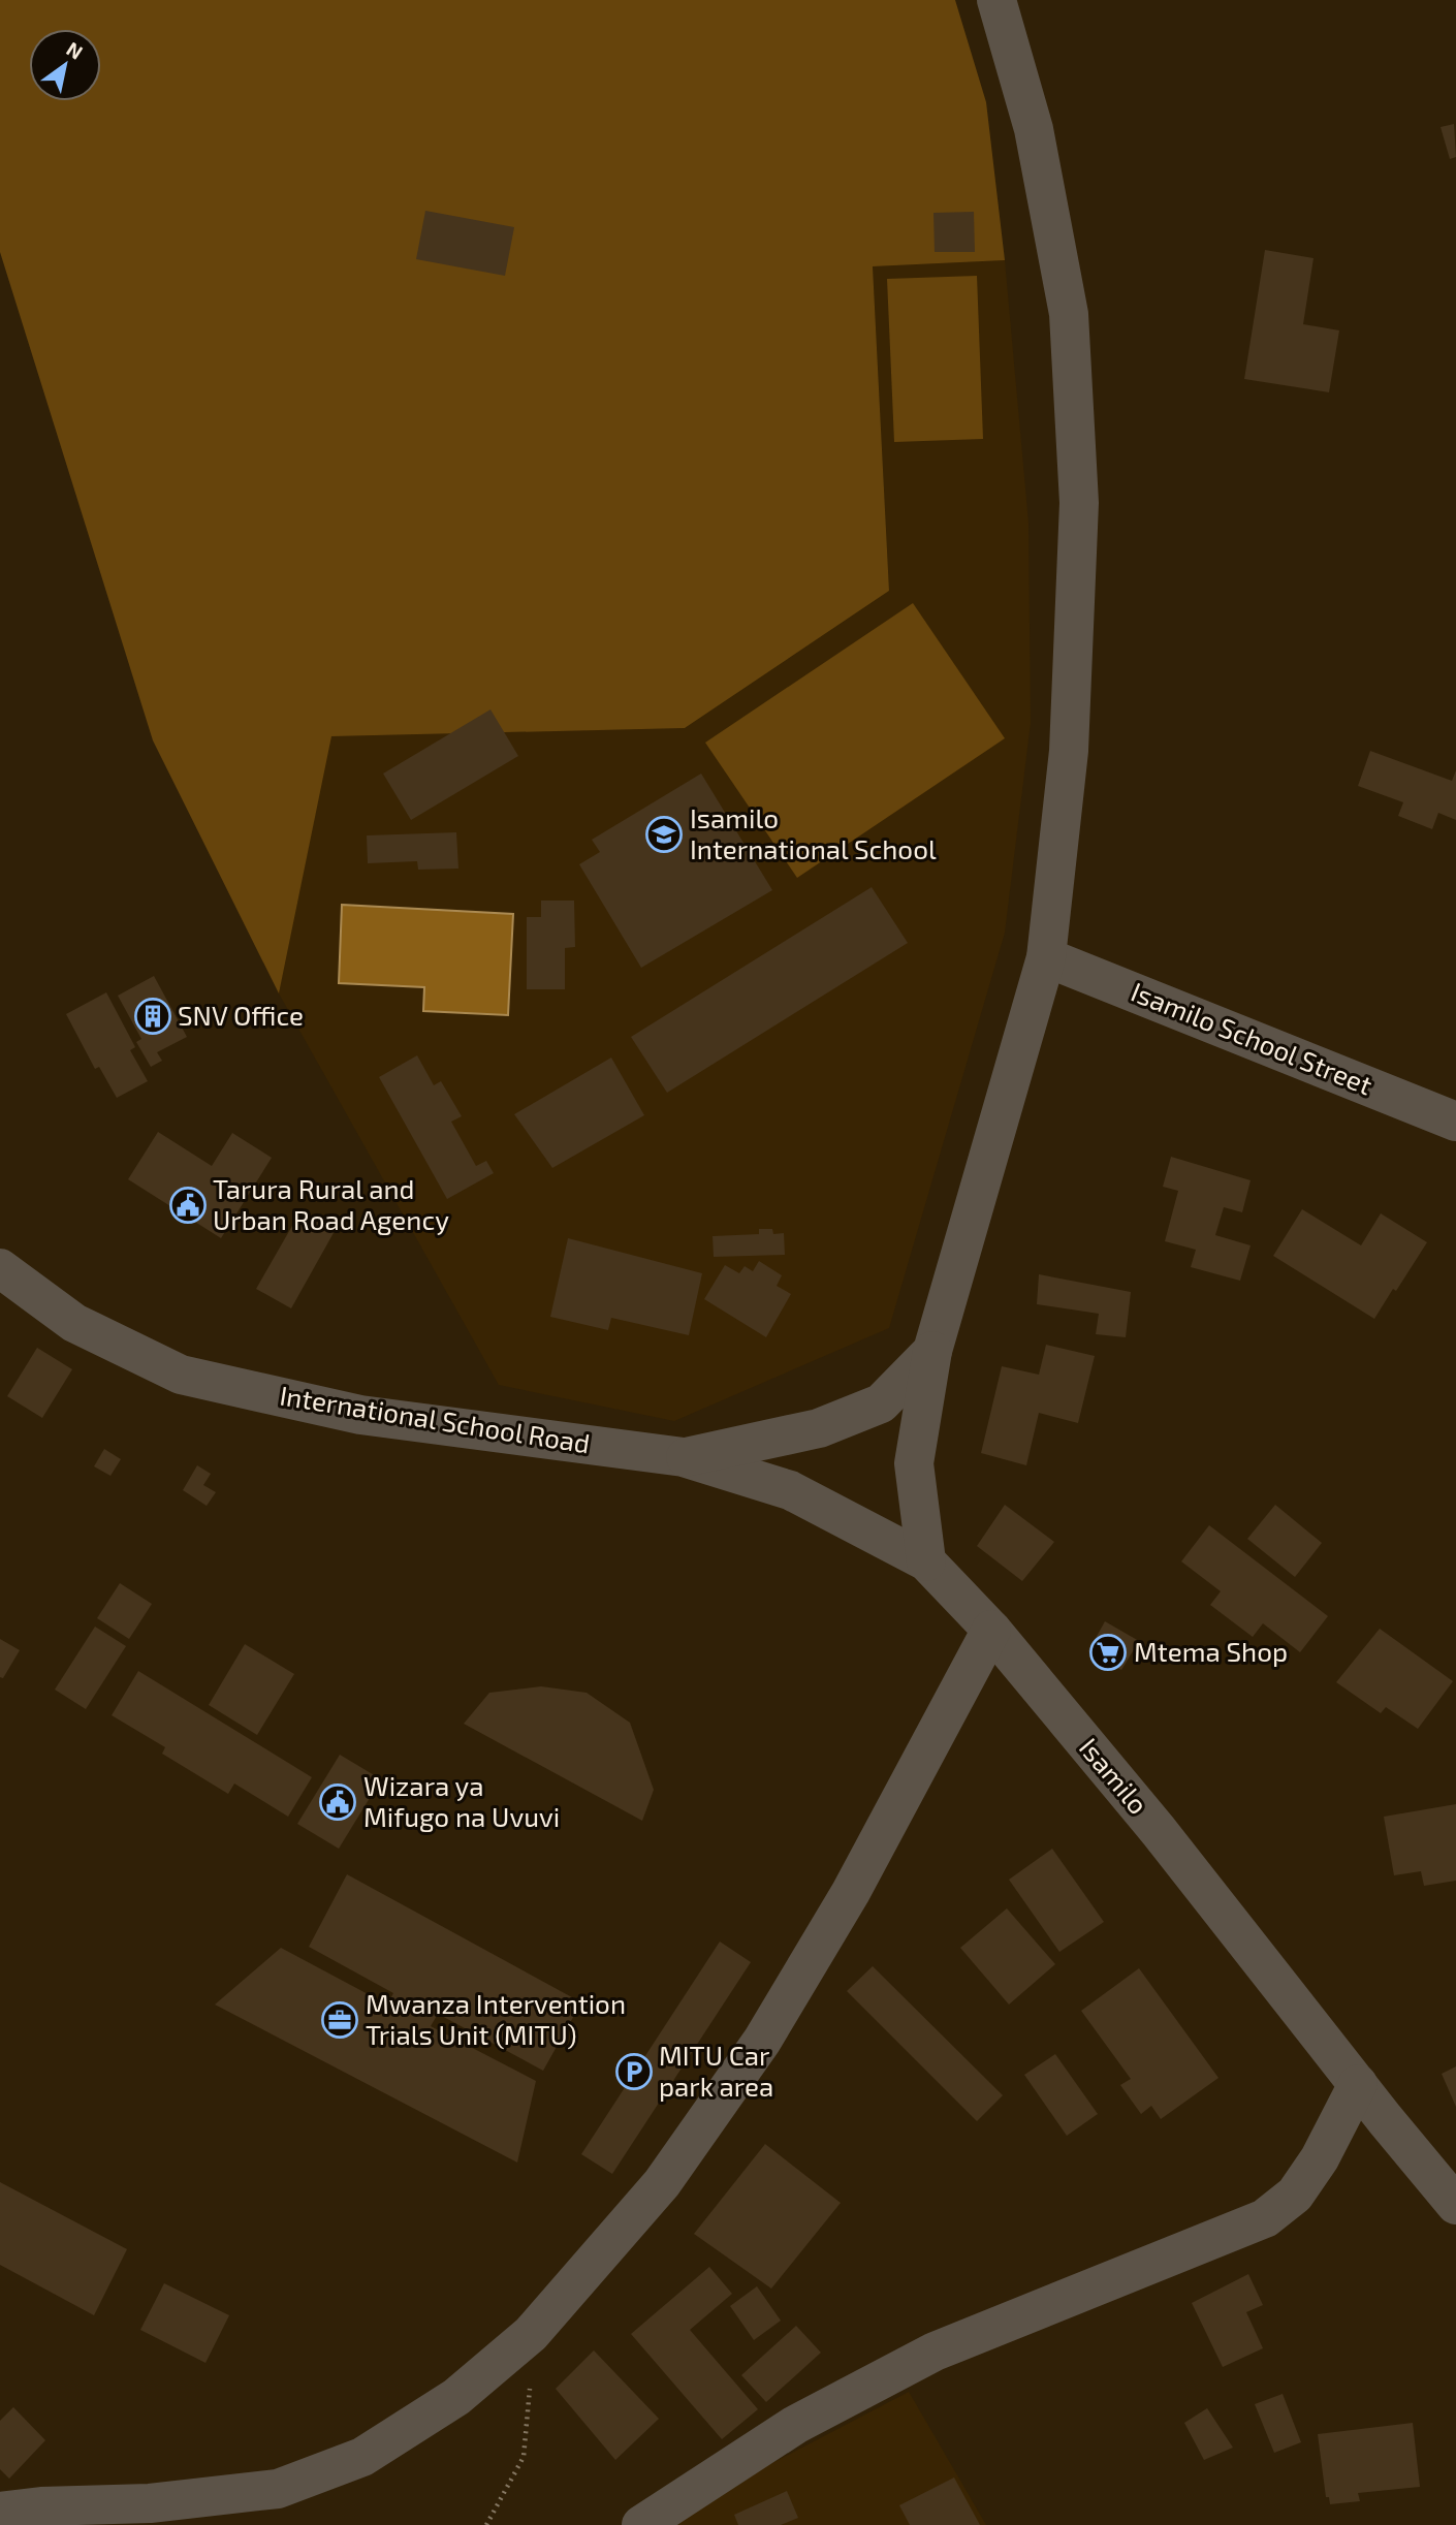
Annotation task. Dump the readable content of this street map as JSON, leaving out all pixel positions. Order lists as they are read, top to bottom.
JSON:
{
  "streets": {
    "street": ["Isamilo School Street", "International School Road", "Isamilo"]
  },
  "crossings": [
    ["International School Road", "Isamilo"]
  ],
  "places": {
    "school or university": ["Isamilo International School"],
    "building": ["SNV Office"],
    "public building": ["Tarura Rural and Urban Road Agency", "Wizara ya Mifugo na Uvuvi"],
    "supermarket": ["Mtema Shop"],
    "office": ["Mwanza Intervention Trials Unit (MITU)"],
    "parking": ["MITU Car park area"]
  },
  "north": "top right"
}
